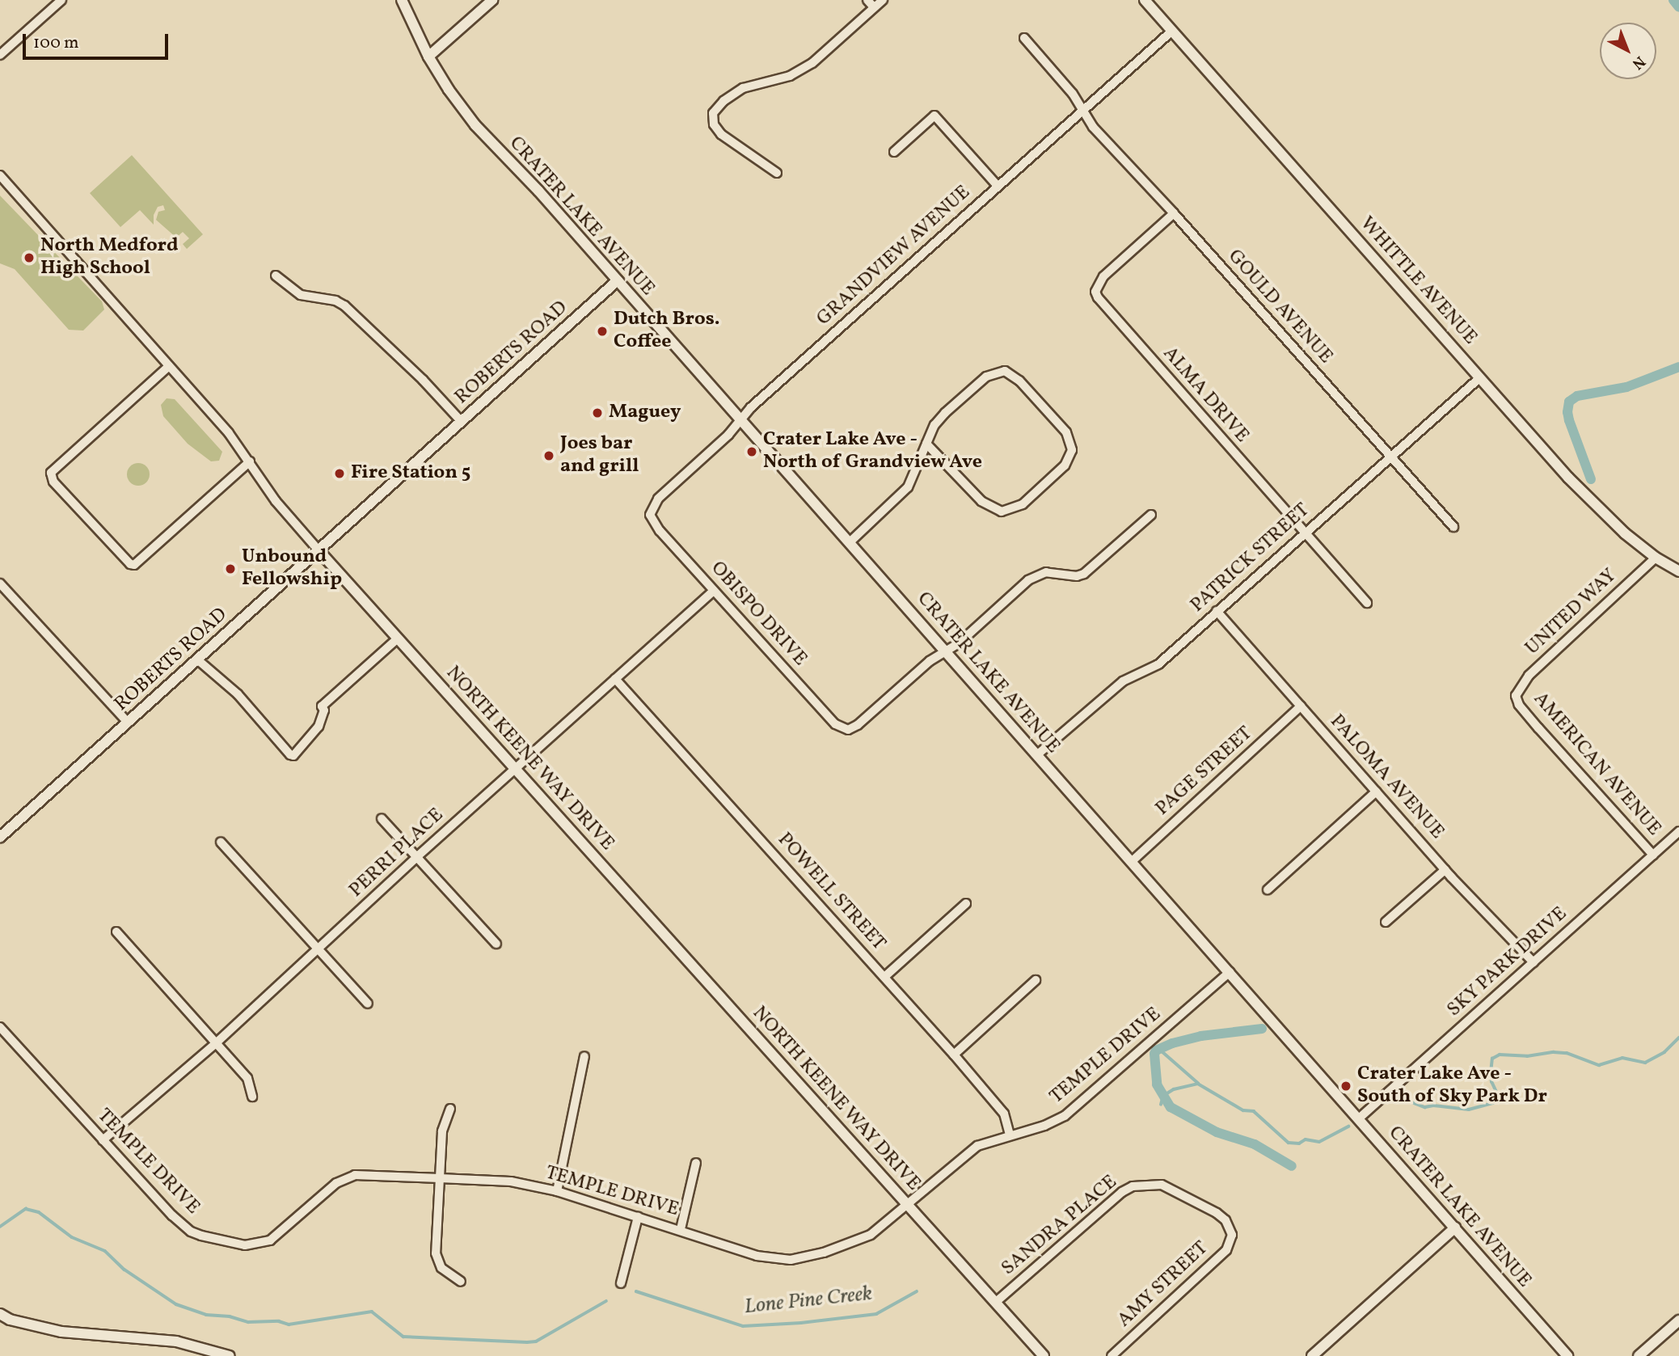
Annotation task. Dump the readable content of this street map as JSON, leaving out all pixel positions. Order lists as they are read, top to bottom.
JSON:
{
  "streets": {
    "street": [
      "CRATER LAKE AVENUE",
      "GRANDVIEW AVENUE",
      "WHITTLE AVENUE",
      "GOULD AVENUE",
      "ROBERTS ROAD",
      "ALMA DRIVE",
      "PATRICK STREET",
      "UNITED WAY",
      "OBISPO DRIVE",
      "NORTH KEENE WAY DRIVE",
      "AMERICAN AVENUE",
      "PAGE STREET",
      "PALOMA AVENUE",
      "PERRI PLACE",
      "POWELL STREET",
      "SKY PARK DRIVE",
      "TEMPLE DRIVE",
      "SANDRA PLACE",
      "AMY STREET"
    ]
  },
  "crossings": [
    ["CRATER LAKE AVENUE", "GRANDVIEW AVENUE"],
    ["CRATER LAKE AVENUE", "ROBERTS ROAD"],
    ["CRATER LAKE AVENUE", "PATRICK STREET"],
    ["CRATER LAKE AVENUE", "OBISPO DRIVE"],
    ["CRATER LAKE AVENUE", "PAGE STREET"],
    ["CRATER LAKE AVENUE", "SKY PARK DRIVE"],
    ["CRATER LAKE AVENUE", "TEMPLE DRIVE"],
    ["GRANDVIEW AVENUE", "WHITTLE AVENUE"],
    ["GRANDVIEW AVENUE", "GOULD AVENUE"],
    ["GRANDVIEW AVENUE", "OBISPO DRIVE"],
    ["WHITTLE AVENUE", "PATRICK STREET"],
    ["WHITTLE AVENUE", "UNITED WAY"],
    ["GOULD AVENUE", "ALMA DRIVE"],
    ["GOULD AVENUE", "PATRICK STREET"],
    ["ROBERTS ROAD", "NORTH KEENE WAY DRIVE"],
    ["ALMA DRIVE", "PATRICK STREET"],
    ["PATRICK STREET", "PALOMA AVENUE"],
    ["UNITED WAY", "AMERICAN AVENUE"],
    ["OBISPO DRIVE", "PERRI PLACE"],
    ["NORTH KEENE WAY DRIVE", "PERRI PLACE"],
    ["NORTH KEENE WAY DRIVE", "TEMPLE DRIVE"],
    ["NORTH KEENE WAY DRIVE", "SANDRA PLACE"],
    ["AMERICAN AVENUE", "SKY PARK DRIVE"],
    ["PAGE STREET", "PALOMA AVENUE"],
    ["PALOMA AVENUE", "SKY PARK DRIVE"],
    ["PERRI PLACE", "POWELL STREET"],
    ["PERRI PLACE", "TEMPLE DRIVE"],
    ["POWELL STREET", "TEMPLE DRIVE"],
    ["SANDRA PLACE", "AMY STREET"]
  ],
  "water": ["Lone Pine Creek"],
  "places": [
    "North Medford High School",
    "Dutch Bros. Coffee",
    "Maguey",
    "Crater Lake Ave - North of Grandview Ave",
    "Joes bar and grill",
    "Fire Station 5",
    "Unbound Fellowship",
    "Crater Lake Ave - South of Sky Park Dr"
  ],
  "scale_bar": "100 m",
  "north": "bottom right"
}
